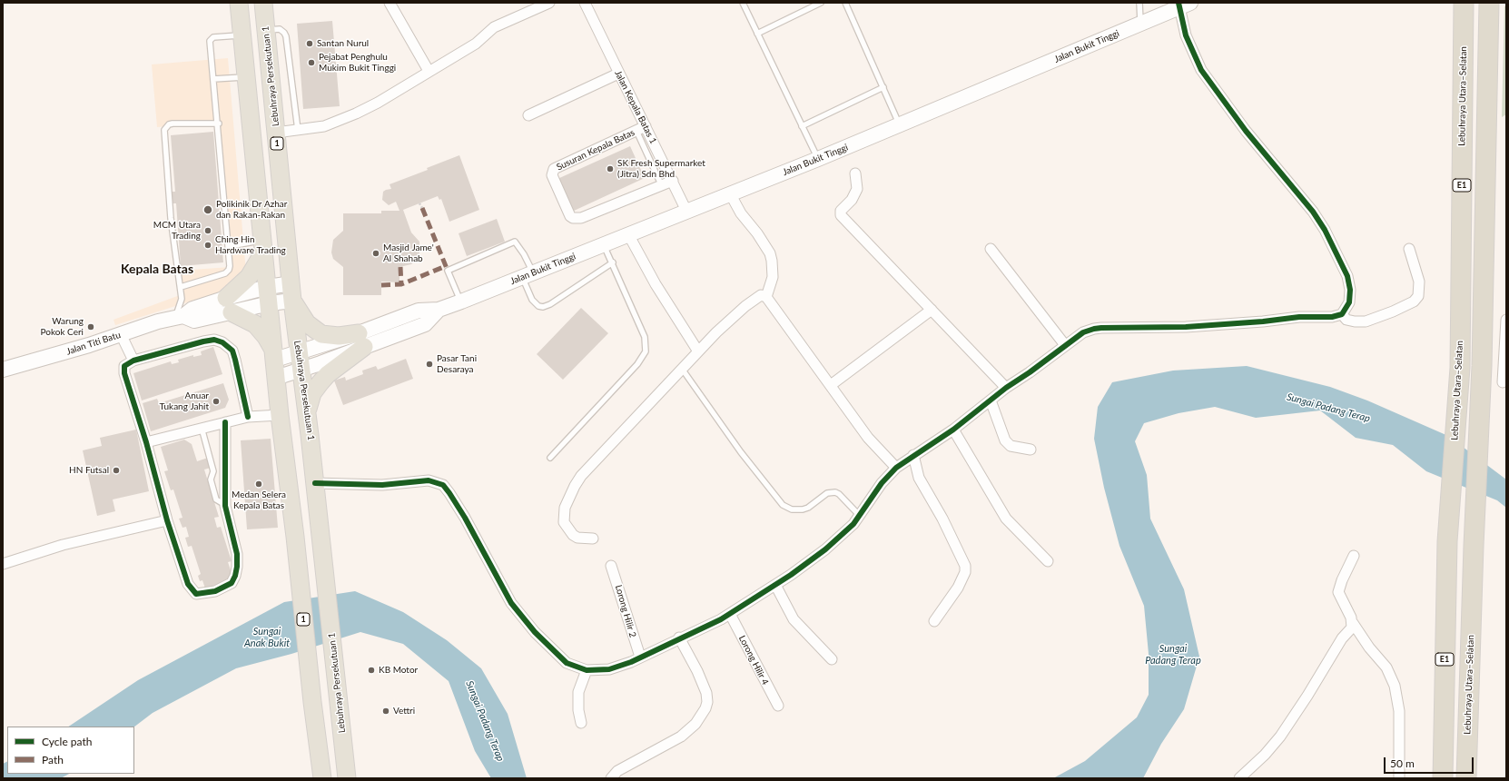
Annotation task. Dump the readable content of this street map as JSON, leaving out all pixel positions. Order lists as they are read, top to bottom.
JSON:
{
  "streets": {
    "highway": [
      "Lebuhraya Persekutuan 1",
      "Lebuhraya Utara–Selatan",
      "1",
      "E1"
    ],
    "main road": ["Jalan Bukit Tinggi", "Jalan Titi Batu"],
    "street": [
      "Jalan Kepala Batas 1",
      "Susuran Kepala Batas",
      "Lorong Hilir 2",
      "Lorong Hilir 4"
    ]
  },
  "crossings": [
    ["Jalan Bukit Tinggi", "Lebuhraya Persekutuan 1"],
    ["Jalan Bukit Tinggi", "Jalan Kepala Batas 1"],
    ["Jalan Bukit Tinggi", "1"],
    ["Lebuhraya Persekutuan 1", "Jalan Titi Batu"],
    ["Jalan Kepala Batas 1", "Susuran Kepala Batas"],
    ["1", "Jalan Titi Batu"]
  ],
  "districts": ["Kepala Batas"],
  "water": ["Sungai Padang Terap", "Sungai Anak Bukit"],
  "places": [
    "Santan Nurul",
    "Pejabat Penghulu Mukim Bukit Tinggi",
    "SK Fresh Supermarket (Jitra) Sdn Bhd",
    "Polikinik Dr Azhar dan Rakan-Rakan",
    "MCM Utara Trading",
    "Ching Hin Hardware Trading",
    "Masjid Jame' Al Shahab",
    "Warung Pokok Ceri",
    "Pasar Tani Desaraya",
    "Anuar Tukang Jahit",
    "HN Futsal",
    "Medan Selera Kepala Batas",
    "KB Motor",
    "Vettri"
  ],
  "legend": ["Cycle path", "Path"],
  "scale_bar": "50 m"
}
